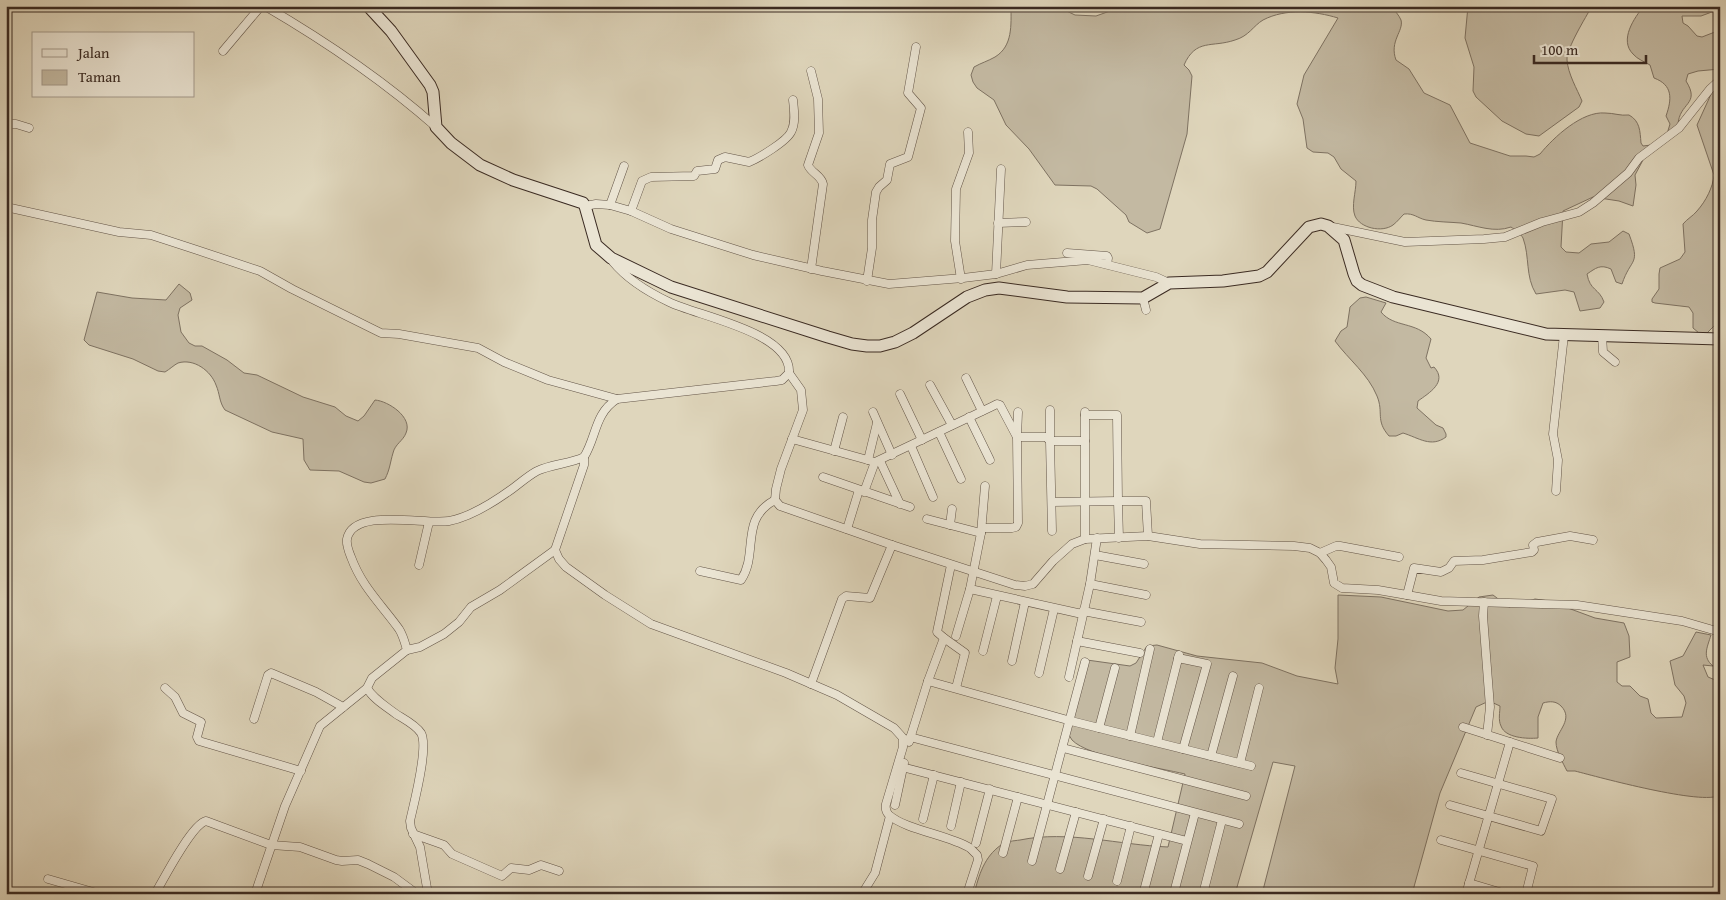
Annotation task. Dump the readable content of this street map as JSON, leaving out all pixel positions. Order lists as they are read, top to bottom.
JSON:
{
  "legend": ["Jalan", "Taman"],
  "scale_bar": "100 m"
}
